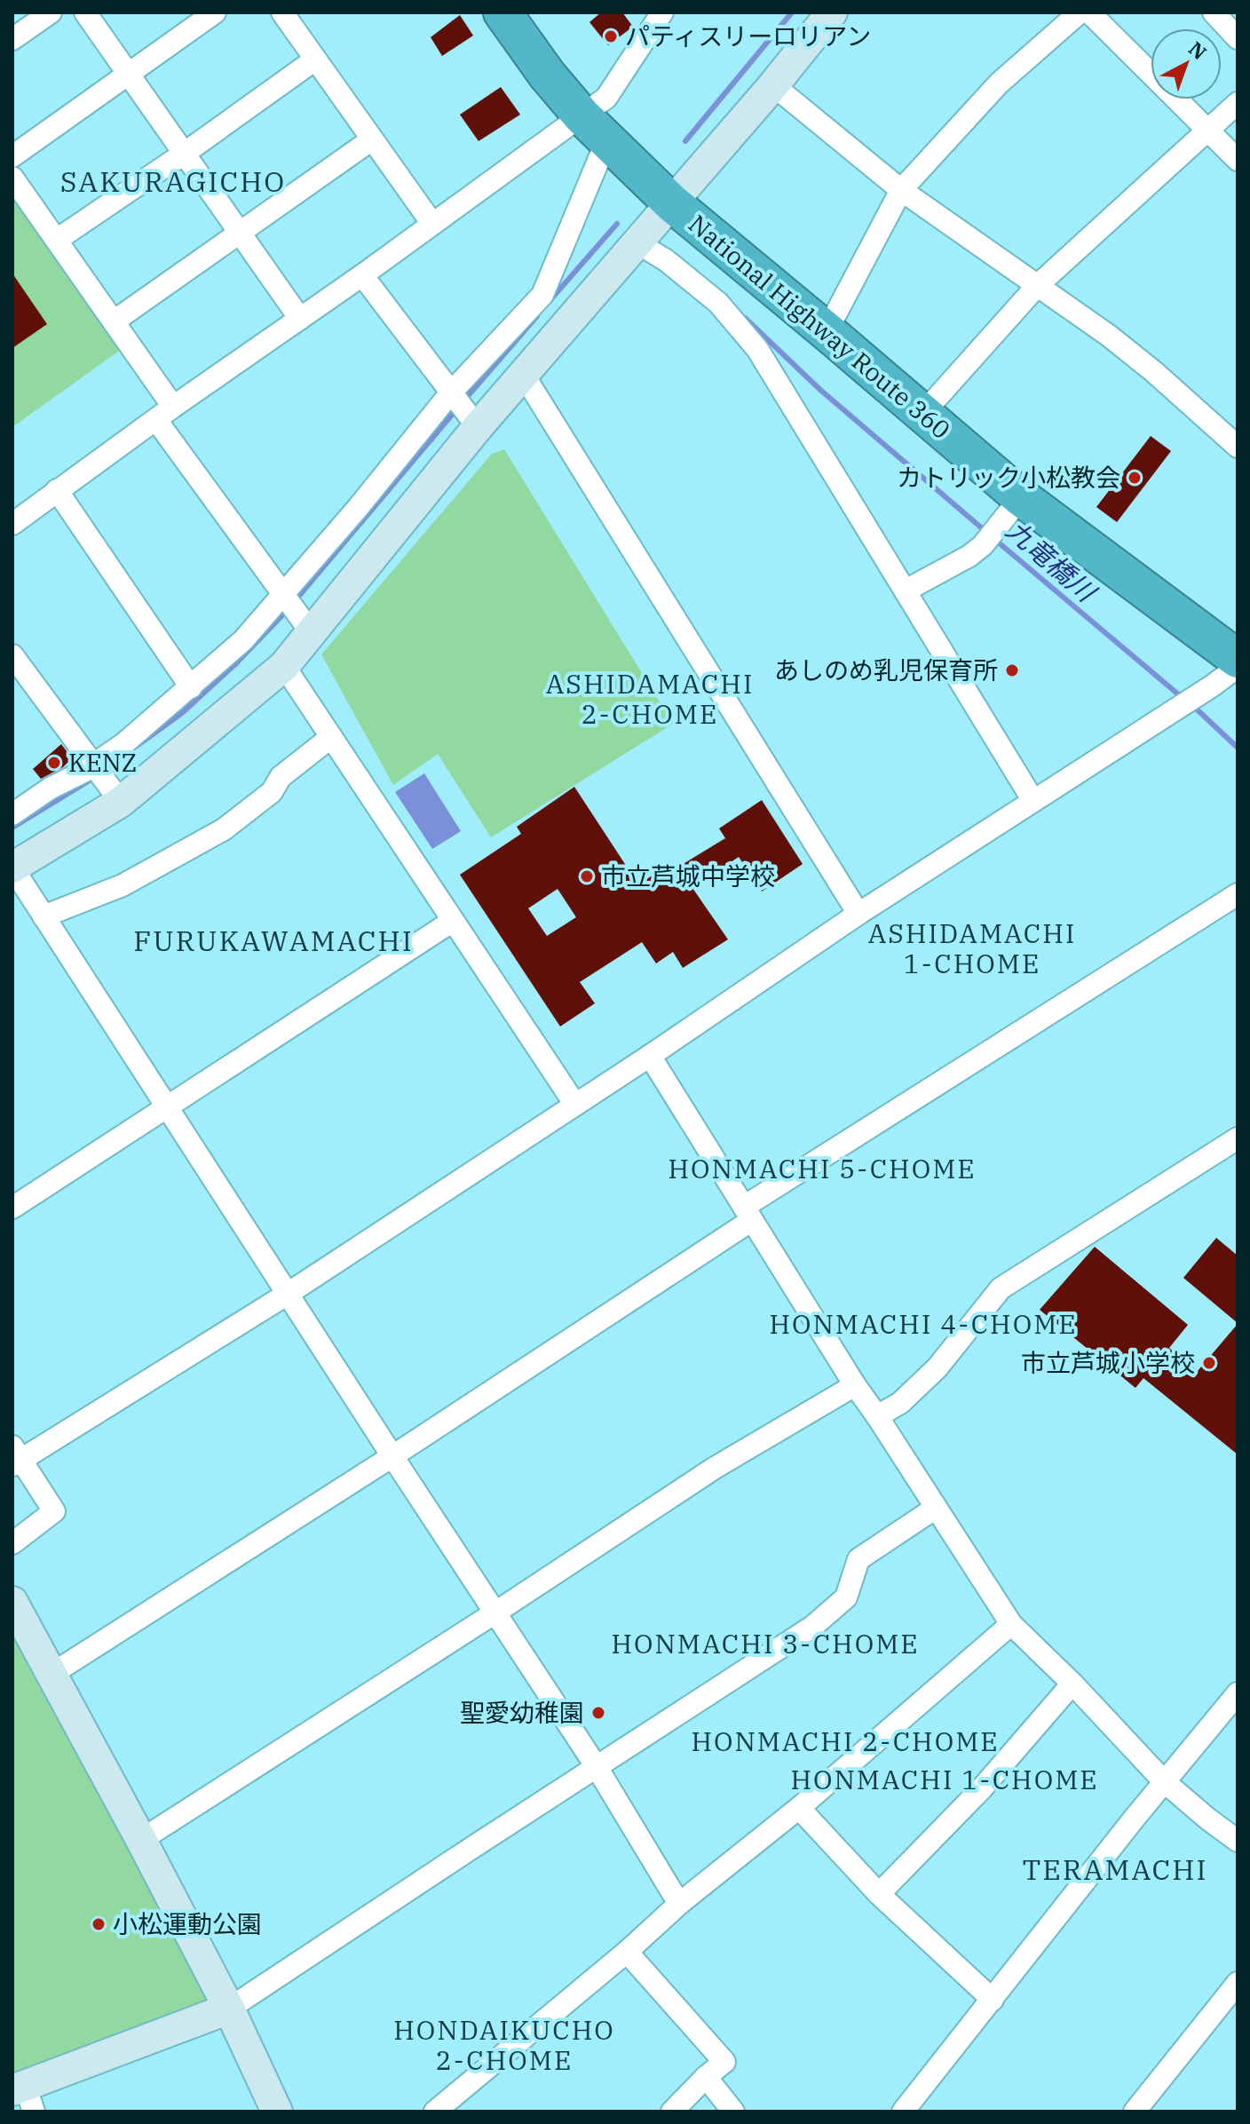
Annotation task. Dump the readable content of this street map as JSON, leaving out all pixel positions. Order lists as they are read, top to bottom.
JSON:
{
  "streets": {
    "highway": ["National Highway Route 360"]
  },
  "districts": [
    "SAKURAGICHO",
    "ASHIDAMACHI 2-CHOME",
    "ASHIDAMACHI 1-CHOME",
    "FURUKAWAMACHI",
    "HONMACHI 5-CHOME",
    "HONMACHI 4-CHOME",
    "HONMACHI 3-CHOME",
    "HONMACHI 2-CHOME",
    "HONMACHI 1-CHOME",
    "TERAMACHI",
    "HONDAIKUCHO 2-CHOME"
  ],
  "water": ["九竜橋川"],
  "places": [
    "パティスリーロリアン",
    "カトリック小松教会",
    "あしのめ乳児保育所",
    "KENZ",
    "市立芦城中学校",
    "市立芦城小学校",
    "聖愛幼稚園",
    "小松運動公園"
  ],
  "north": "top right"
}
